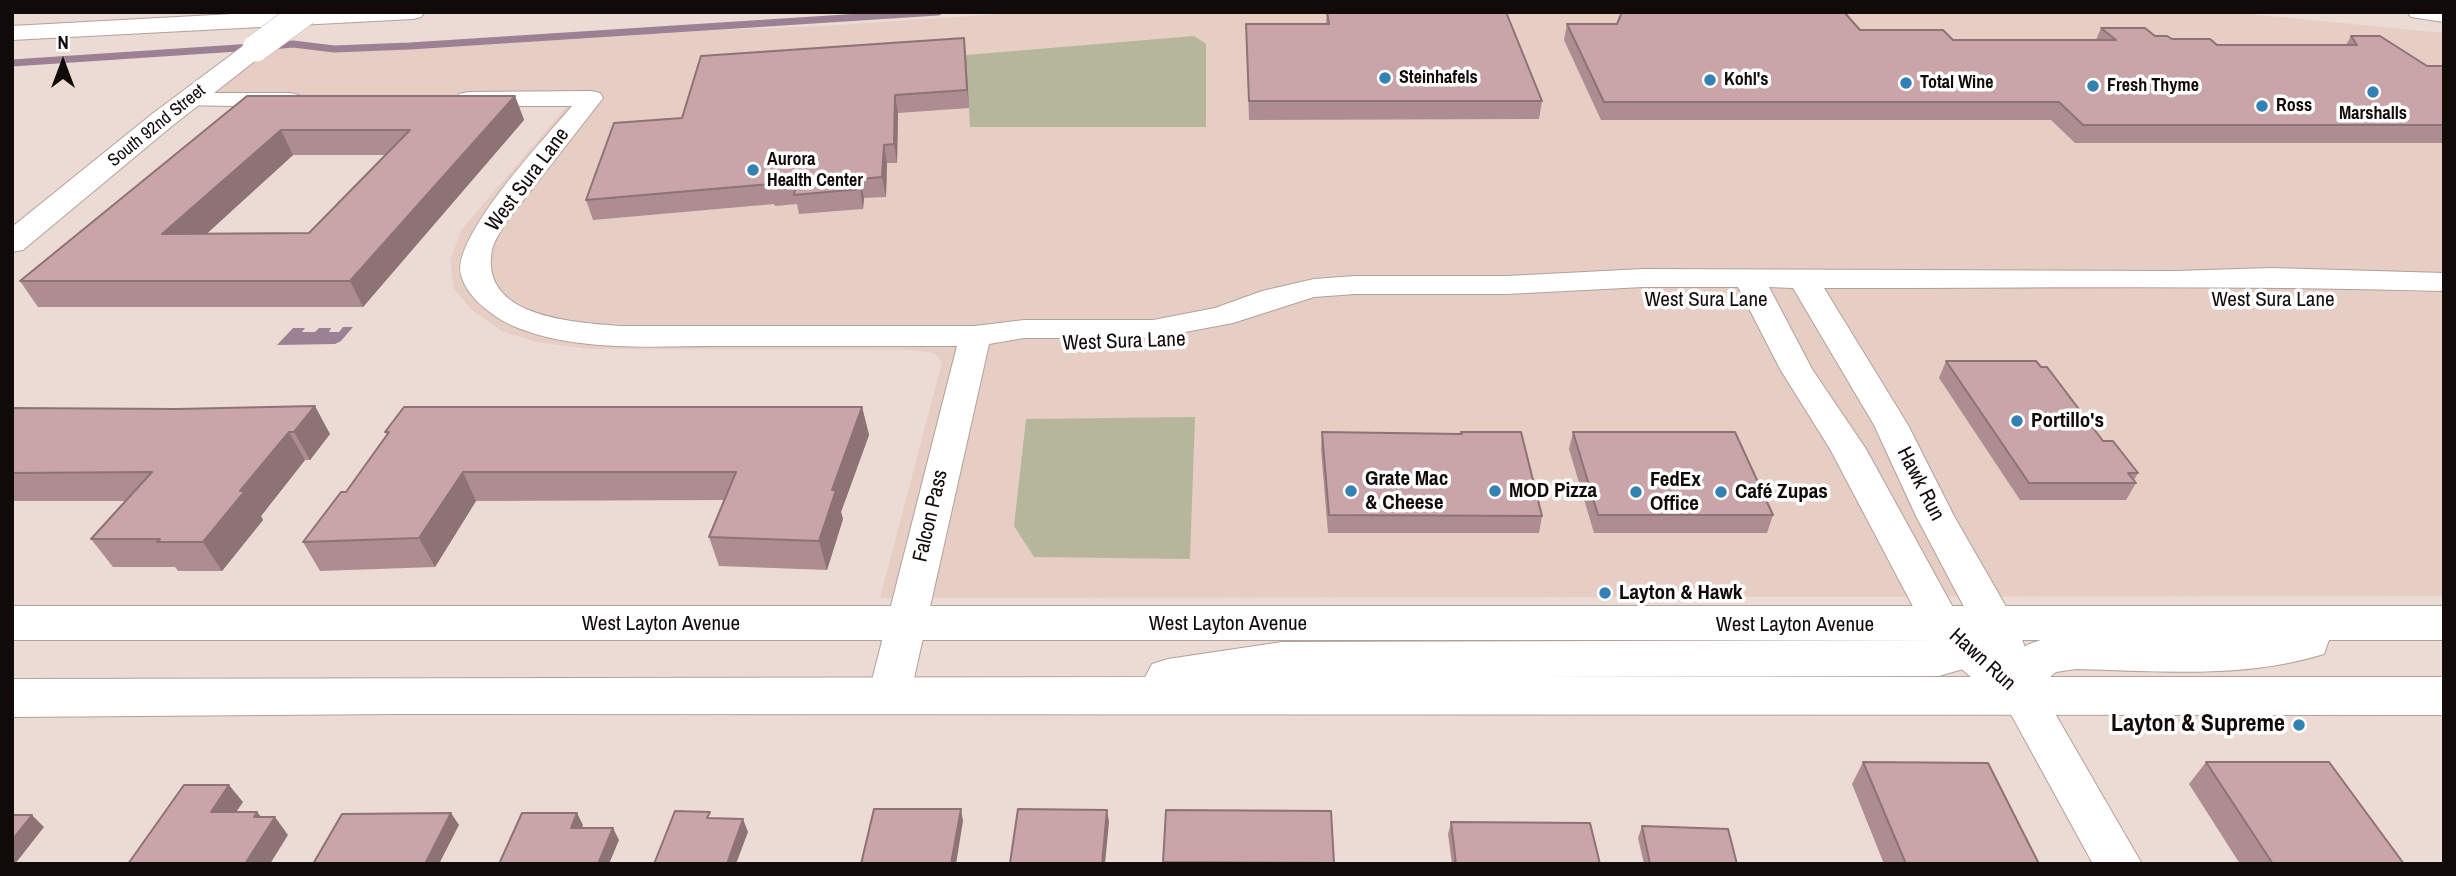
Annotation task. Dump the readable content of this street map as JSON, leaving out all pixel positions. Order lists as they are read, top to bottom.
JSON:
{
  "streets": {
    "main road": ["South 92nd Street", "West Layton Avenue"],
    "street": [
      "West Sura Lane",
      "Hawk Run",
      "Falcon Pass",
      "Hawn Run"
    ]
  },
  "crossings": [
    ["West Sura Lane", "Hawk Run"],
    ["West Sura Lane", "Falcon Pass"],
    ["Hawk Run", "West Layton Avenue"],
    ["Hawk Run", "Hawn Run"],
    ["Falcon Pass", "West Layton Avenue"],
    ["West Layton Avenue", "Hawn Run"]
  ],
  "places": [
    "Steinhafels",
    "Kohl's",
    "Total Wine",
    "Fresh Thyme",
    "Marshalls",
    "Ross",
    "Aurora Health Center",
    "Portillo's",
    "Grate Mac & Cheese",
    "MOD Pizza",
    "FedEx Office",
    "Café Zupas",
    "Layton & Hawk",
    "Layton & Supreme"
  ],
  "north": "top"
}
